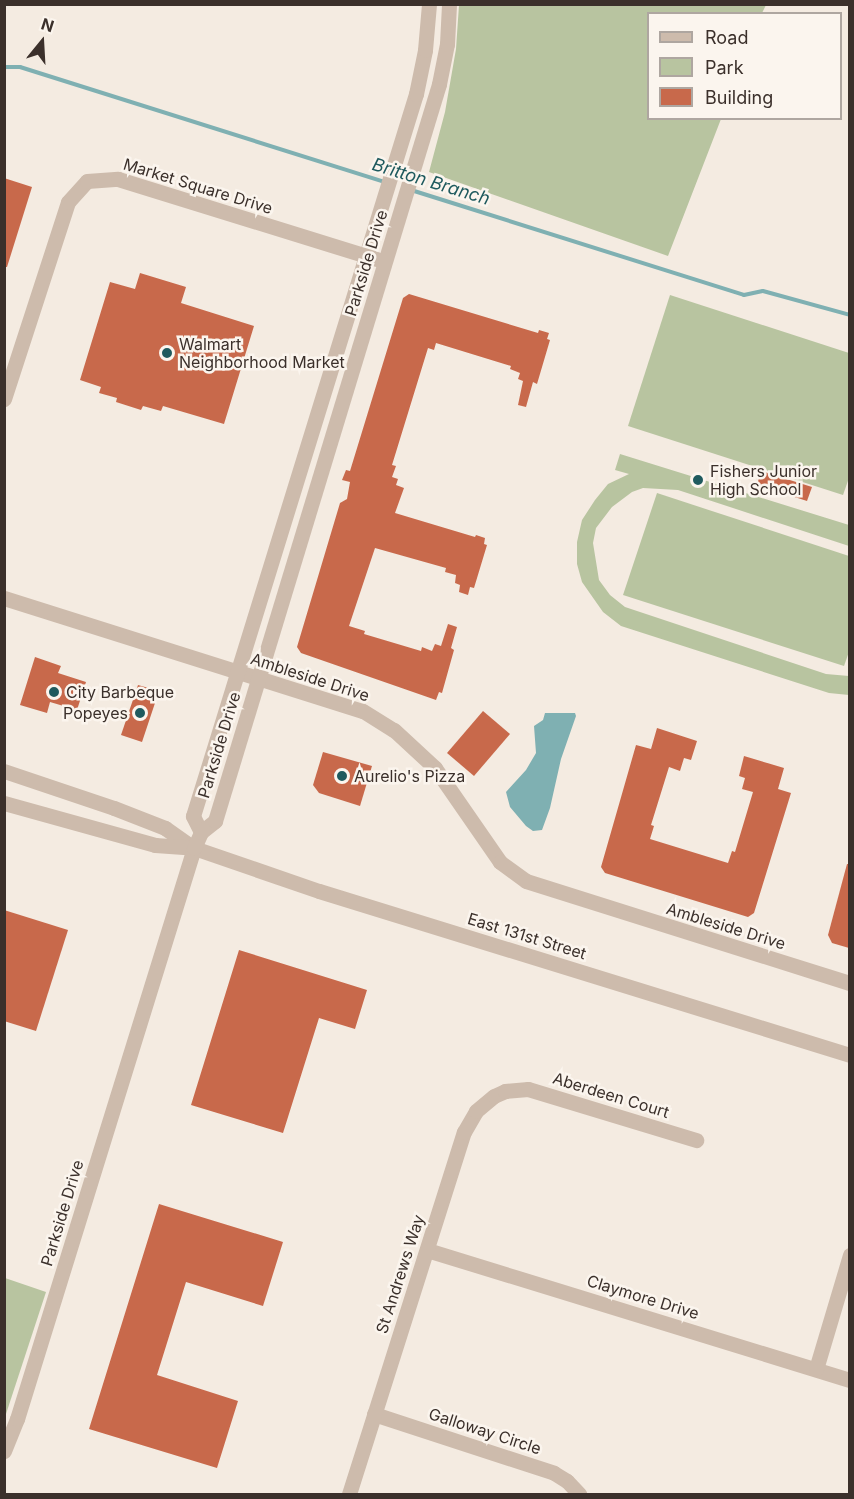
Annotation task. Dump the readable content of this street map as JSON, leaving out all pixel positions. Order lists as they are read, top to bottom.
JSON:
{
  "streets": {
    "street": [
      "Market Square Drive",
      "Parkside Drive",
      "Ambleside Drive",
      "East 131st Street",
      "Aberdeen Court",
      "St Andrews Way",
      "Claymore Drive",
      "Galloway Circle"
    ]
  },
  "crossings": [
    ["Market Square Drive", "Parkside Drive"],
    ["Parkside Drive", "Ambleside Drive"],
    ["Parkside Drive", "East 131st Street"],
    ["Aberdeen Court", "St Andrews Way"],
    ["St Andrews Way", "Claymore Drive"],
    ["St Andrews Way", "Galloway Circle"]
  ],
  "water": ["Britton Branch"],
  "places": [
    "Walmart Neighborhood Market",
    "Fishers Junior High School",
    "City Barbeque",
    "Popeyes",
    "Aurelio's Pizza"
  ],
  "legend": ["Road", "Park", "Building"],
  "north": "top"
}
